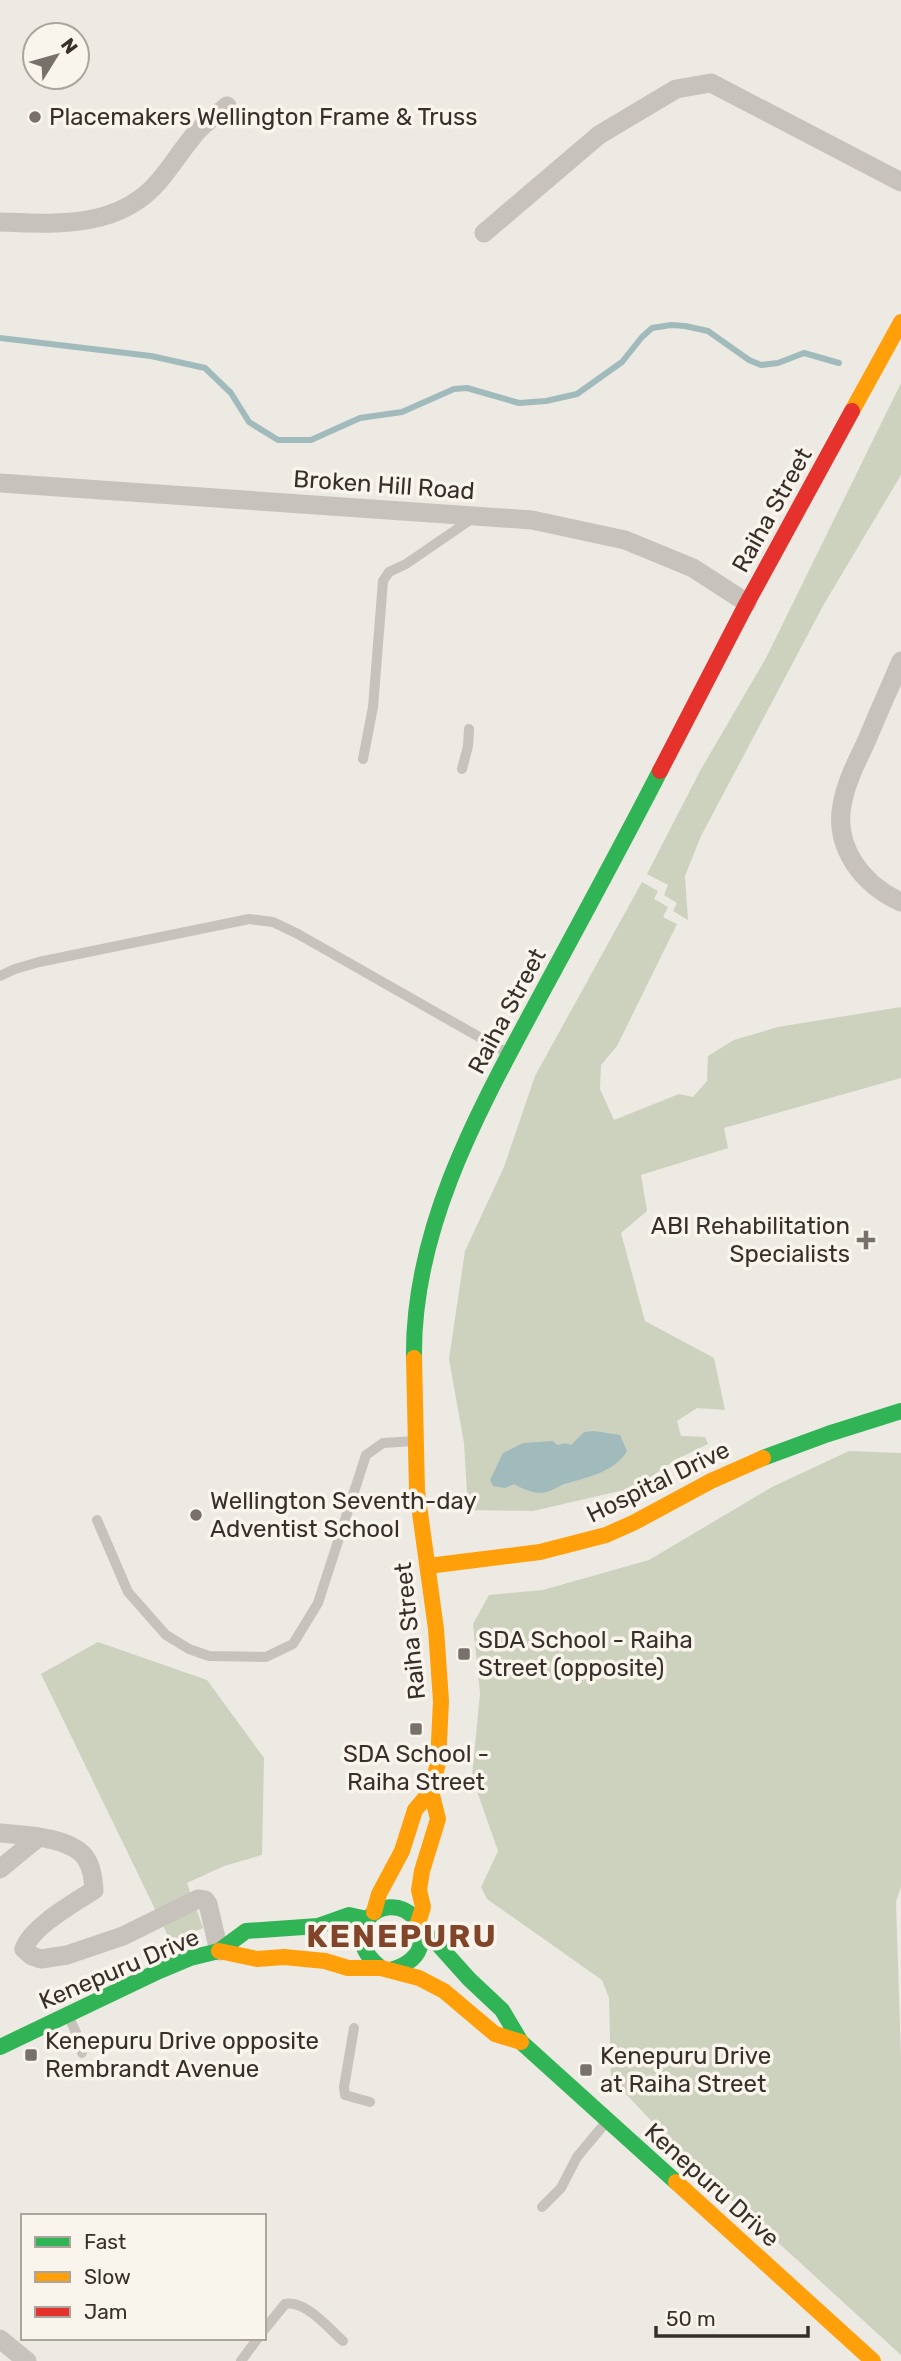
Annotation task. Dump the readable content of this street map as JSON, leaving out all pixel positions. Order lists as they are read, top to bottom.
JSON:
{
  "streets": {
    "main road": ["Raiha Street", "Hospital Drive", "Kenepuru Drive"],
    "street": ["Broken Hill Road"]
  },
  "crossings": [
    ["Broken Hill Road", "Raiha Street"],
    ["Raiha Street", "Hospital Drive"],
    ["Raiha Street", "Kenepuru Drive"]
  ],
  "districts": ["KENEPURU"],
  "places": {
    "other": ["Placemakers Wellington Frame & Truss", "Wellington Seventh-day Adventist School"],
    "health": ["ABI Rehabilitation Specialists"],
    "transit": [
      "SDA School - Raiha Street (opposite)",
      "SDA School - Raiha Street",
      "Kenepuru Drive opposite Rembrandt Avenue",
      "Kenepuru Drive at Raiha Street"
    ]
  },
  "legend": ["Fast", "Slow", "Jam"],
  "scale_bar": "50 m",
  "north": "top right"
}
